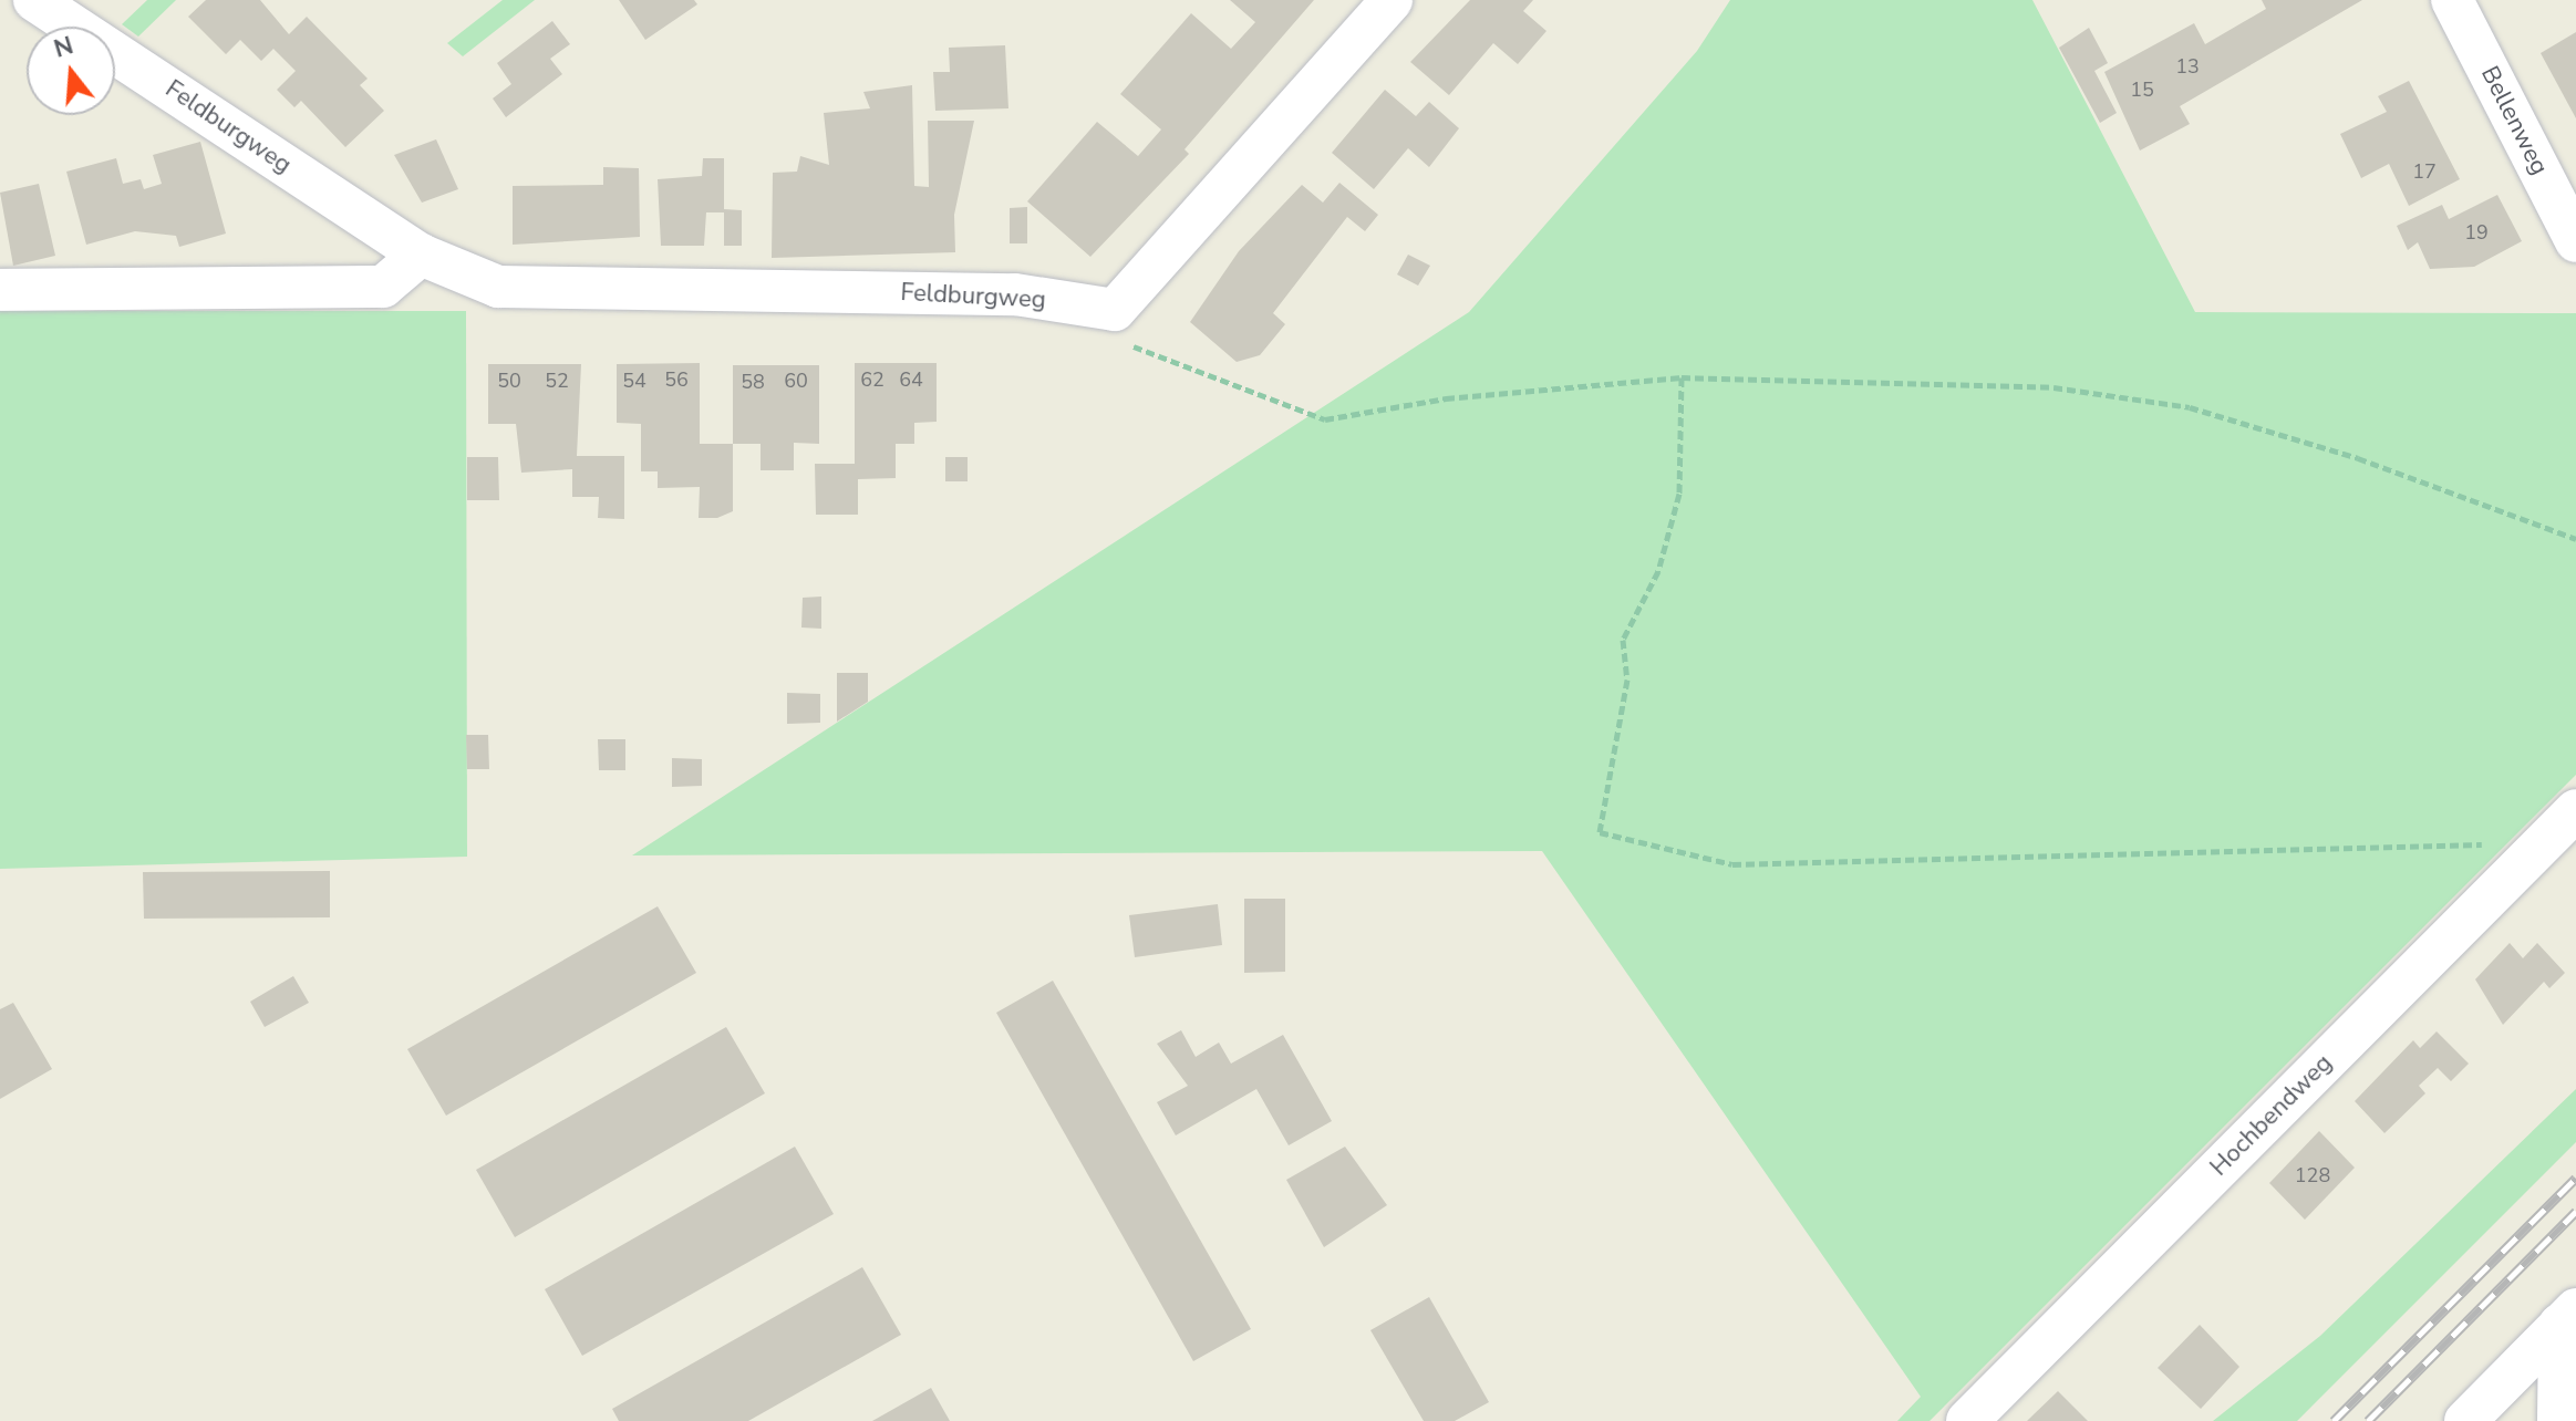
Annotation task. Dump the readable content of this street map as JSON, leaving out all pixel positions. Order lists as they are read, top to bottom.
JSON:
{
  "streets": {
    "street": ["Bellenweg", "Feldburgweg", "Hochbendweg"]
  },
  "house_numbers": [
    "13",
    "15",
    "17",
    "19",
    "56",
    "62",
    "64",
    "50",
    "52",
    "54",
    "60",
    "58",
    "128"
  ],
  "north": "top"
}
